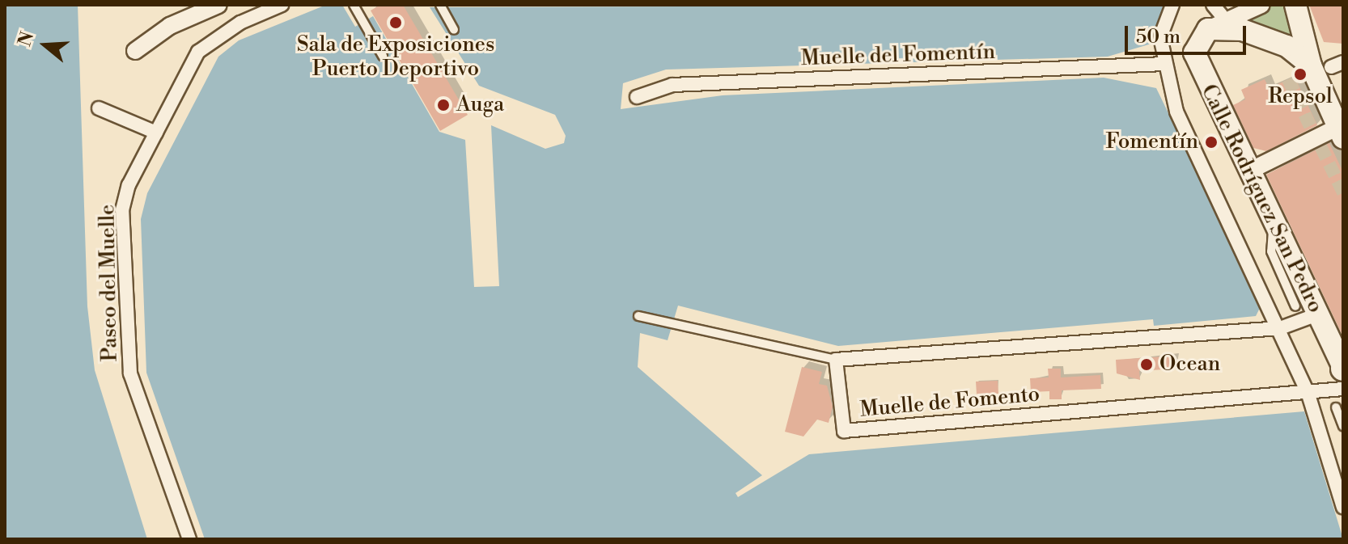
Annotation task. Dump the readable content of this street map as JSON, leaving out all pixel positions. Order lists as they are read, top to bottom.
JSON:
{
  "streets": {
    "street": [
      "Muelle del Fomentín",
      "Calle Rodríguez San Pedro",
      "Paseo del Muelle",
      "Muelle de Fomento"
    ]
  },
  "places": [
    "Sala de Exposiciones Puerto Deportivo",
    "Repsol",
    "Auga",
    "Fomentín",
    "Ocean"
  ],
  "scale_bar": "50 m",
  "north": "left"
}
